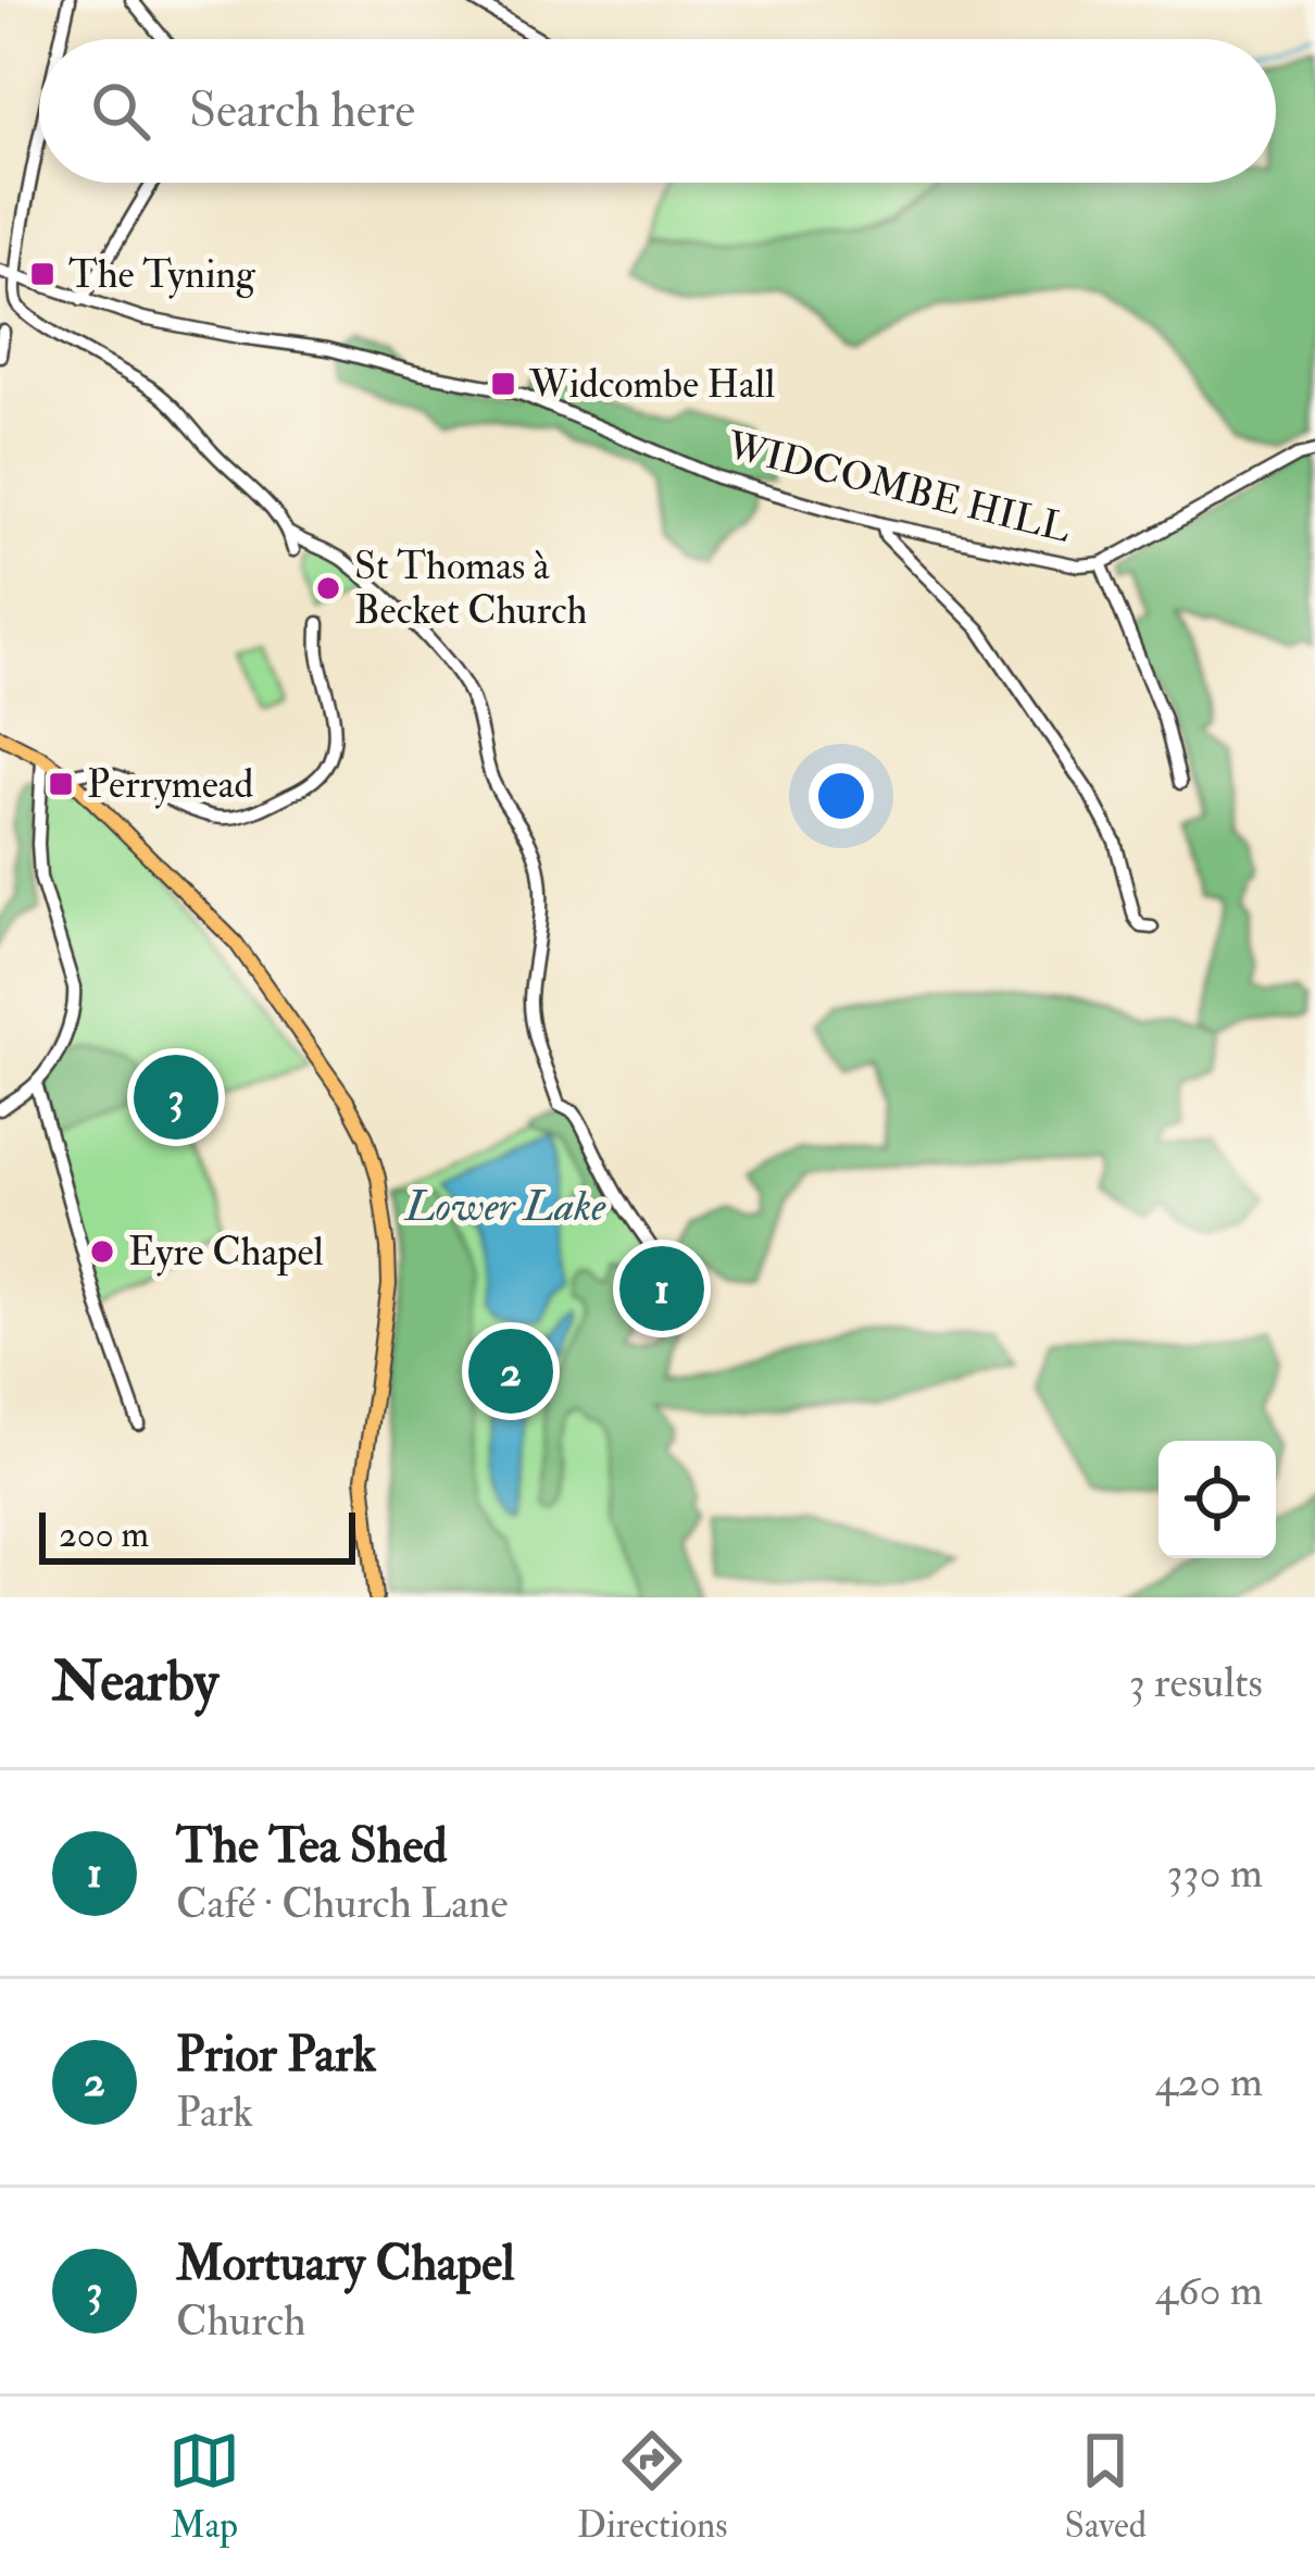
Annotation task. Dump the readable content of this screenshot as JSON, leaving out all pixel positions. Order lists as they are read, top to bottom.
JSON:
{
  "streets": {
    "street": ["WIDCOMBE HILL"]
  },
  "water": ["Lower Lake"],
  "places": {
    "transit": ["The Tyning", "Widcombe Hall", "Perrymead"],
    "other": ["St Thomas à Becket Church", "Eyre Chapel"]
  },
  "scale_bar": "200 m",
  "page": {
    "search": "Search here",
    "pins": ["3", "1", "2"],
    "scale": "200 m",
    "heading": ["Nearby", "3 results"],
    "list": [
      {
        "mark": "1",
        "name": "The Tea Shed",
        "note": "Café · Church Lane",
        "value": "330 m"
      },
      {
        "mark": "2",
        "name": "Prior Park",
        "note": "Park",
        "value": "420 m"
      },
      {
        "mark": "3",
        "name": "Mortuary Chapel",
        "note": "Church",
        "value": "460 m"
      }
    ],
    "nav": ["Map", "Directions", "Saved"]
  }
}
